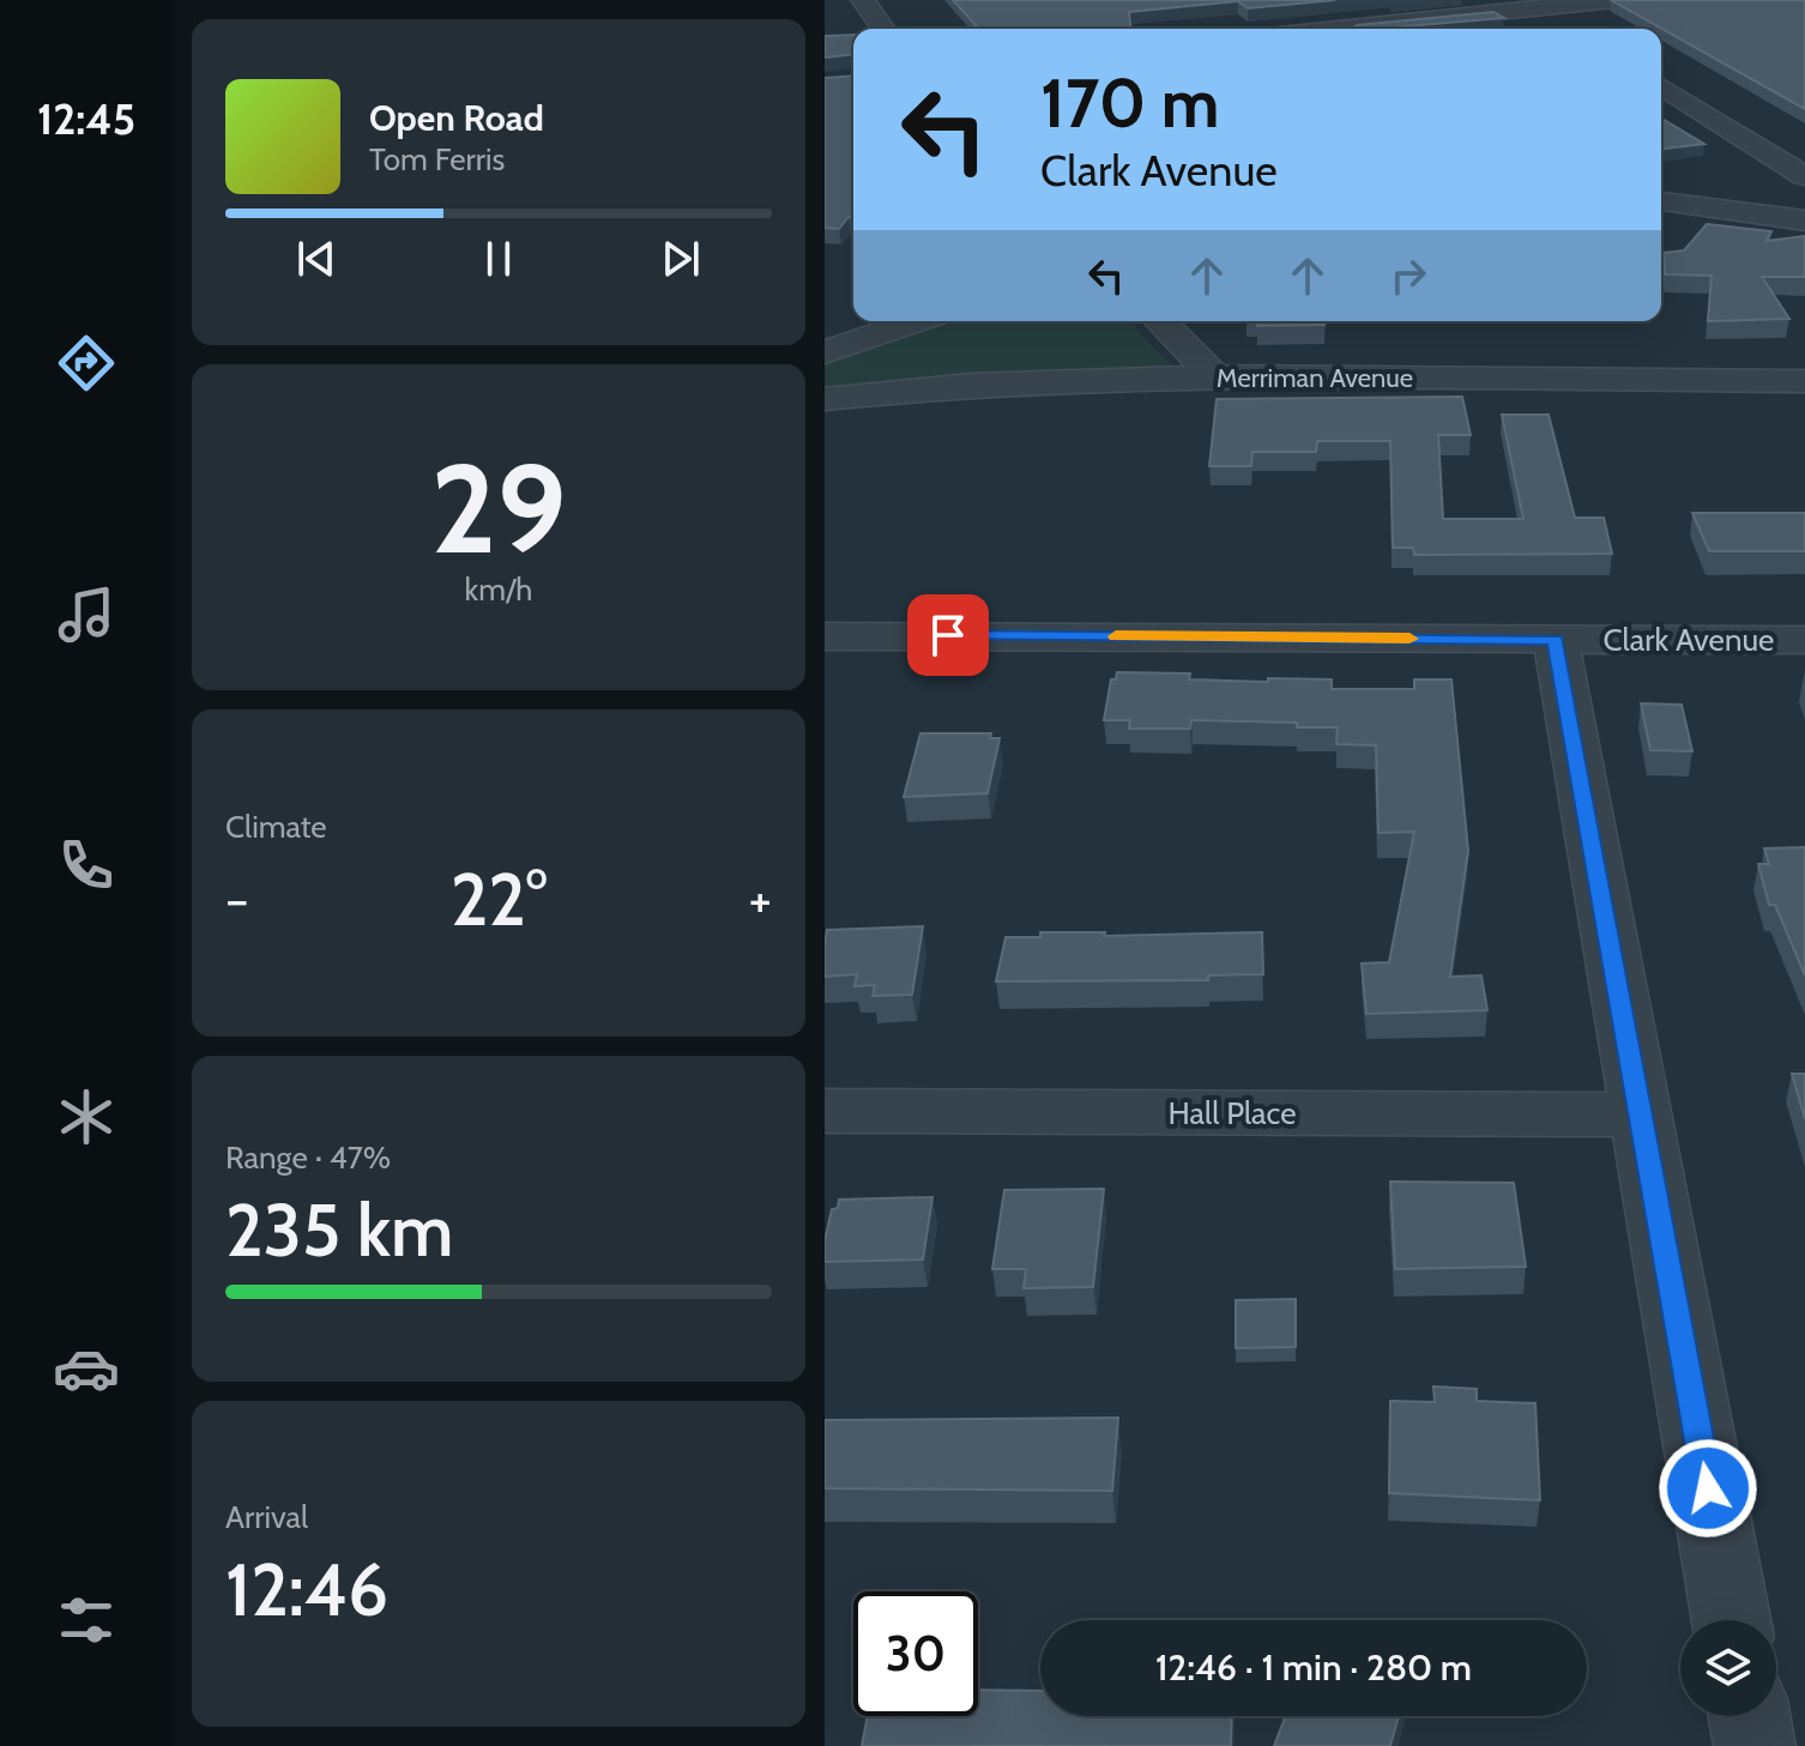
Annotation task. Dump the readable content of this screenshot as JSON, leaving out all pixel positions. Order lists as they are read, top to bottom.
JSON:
{
  "streets": {
    "street": ["Merriman Avenue", "Clark Avenue", "Hall Place"]
  },
  "page": {
    "tabs": "12:45",
    "turn": ["170 m", "Clark Avenue"],
    "song": ["Open Road", "Tom Ferris"],
    "tile": [
      ["29", "km/h"],
      "Climate",
      ["Range · 47%", "235 km"],
      ["Arrival", "12:46"]
    ],
    "heat": ["−", "22°", "+"],
    "limit": "30",
    "trip": "12:46 · 1 min · 280 m"
  }
}
